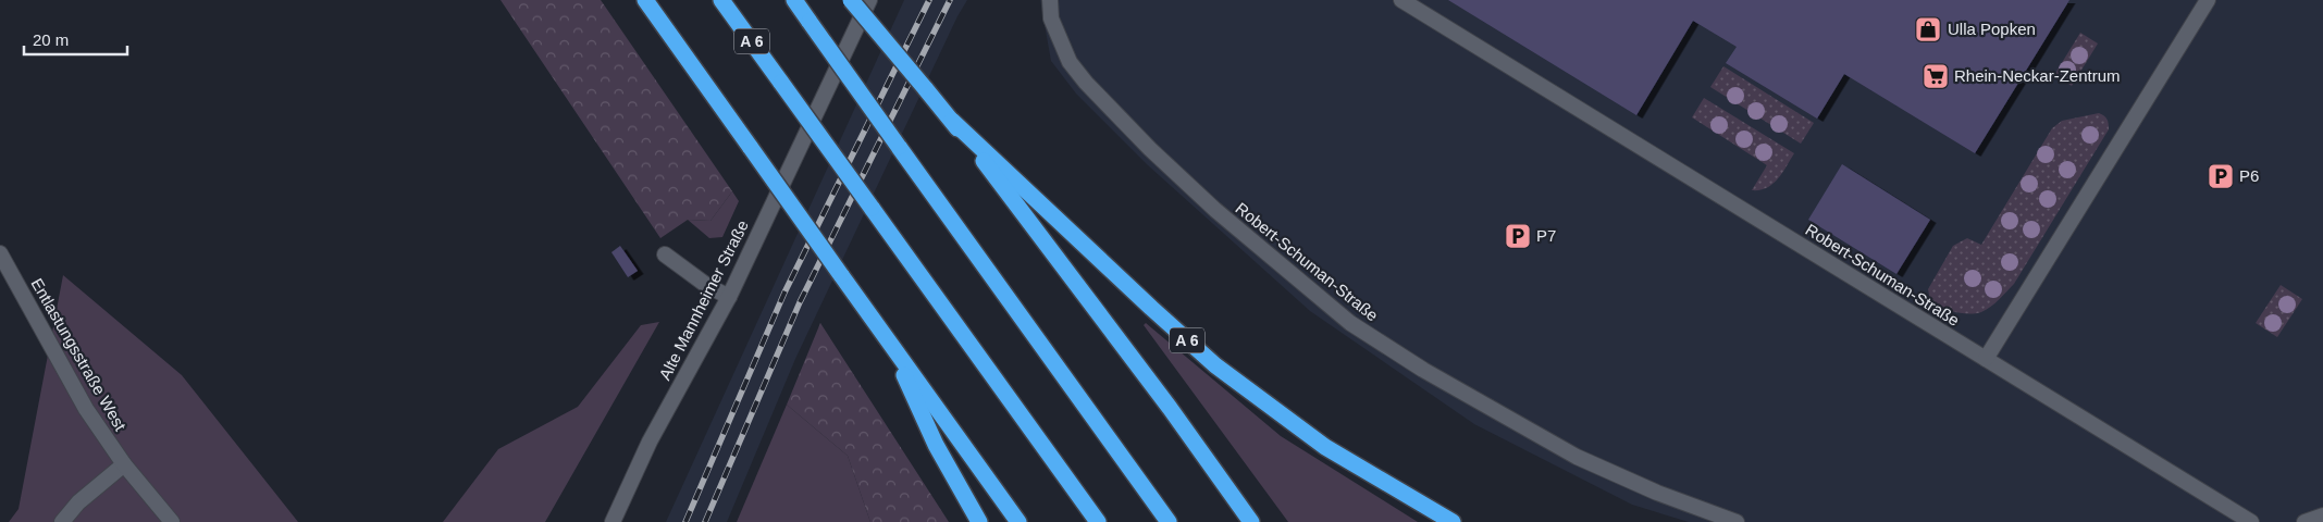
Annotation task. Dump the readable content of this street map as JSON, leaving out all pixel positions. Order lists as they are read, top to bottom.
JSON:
{
  "streets": {
    "highway": ["A 6"],
    "main road": ["Robert-Schuman-Straße", "Alte Mannheimer Straße", "Entlastungsstraße West"]
  },
  "places": {
    "shop": ["Ulla Popken"],
    "supermarket": ["Rhein-Neckar-Zentrum"],
    "parking": ["P6", "P7"]
  },
  "scale_bar": "20 m"
}
